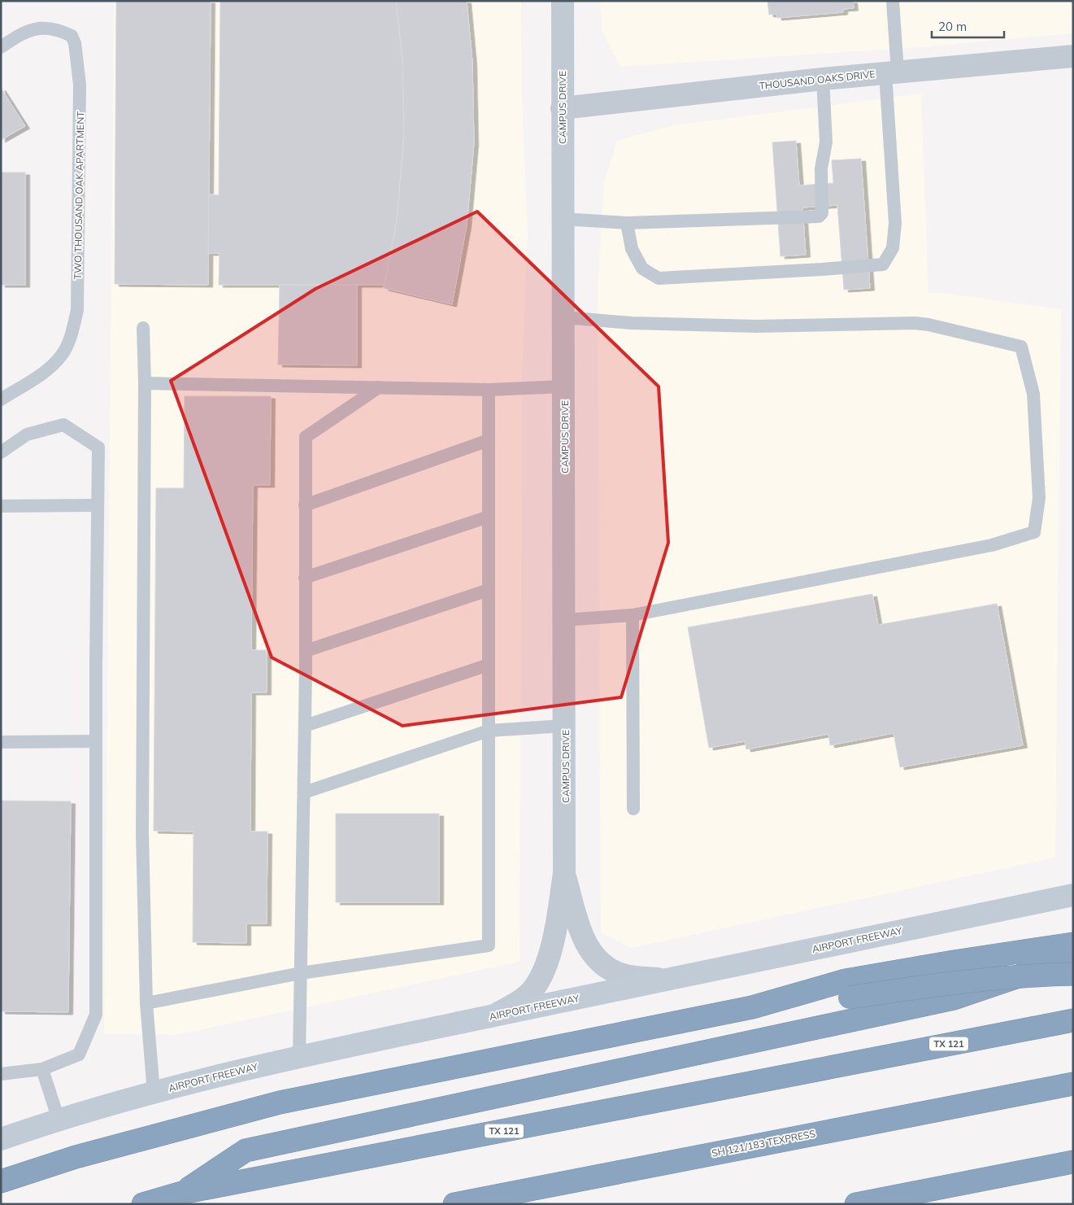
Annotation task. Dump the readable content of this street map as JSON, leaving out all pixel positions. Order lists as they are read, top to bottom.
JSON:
{
  "streets": {
    "highway": ["TX 121", "SH 121/183 TEXPRESS"],
    "main road": ["AIRPORT FREEWAY"],
    "street": ["THOUSAND OAKS DRIVE", "CAMPUS DRIVE"],
    "lane": ["TWO THOUSAND OAK APARTMENT"]
  },
  "crossings": [
    ["THOUSAND OAKS DRIVE", "CAMPUS DRIVE"],
    ["CAMPUS DRIVE", "AIRPORT FREEWAY"]
  ],
  "scale_bar": "20 m"
}
